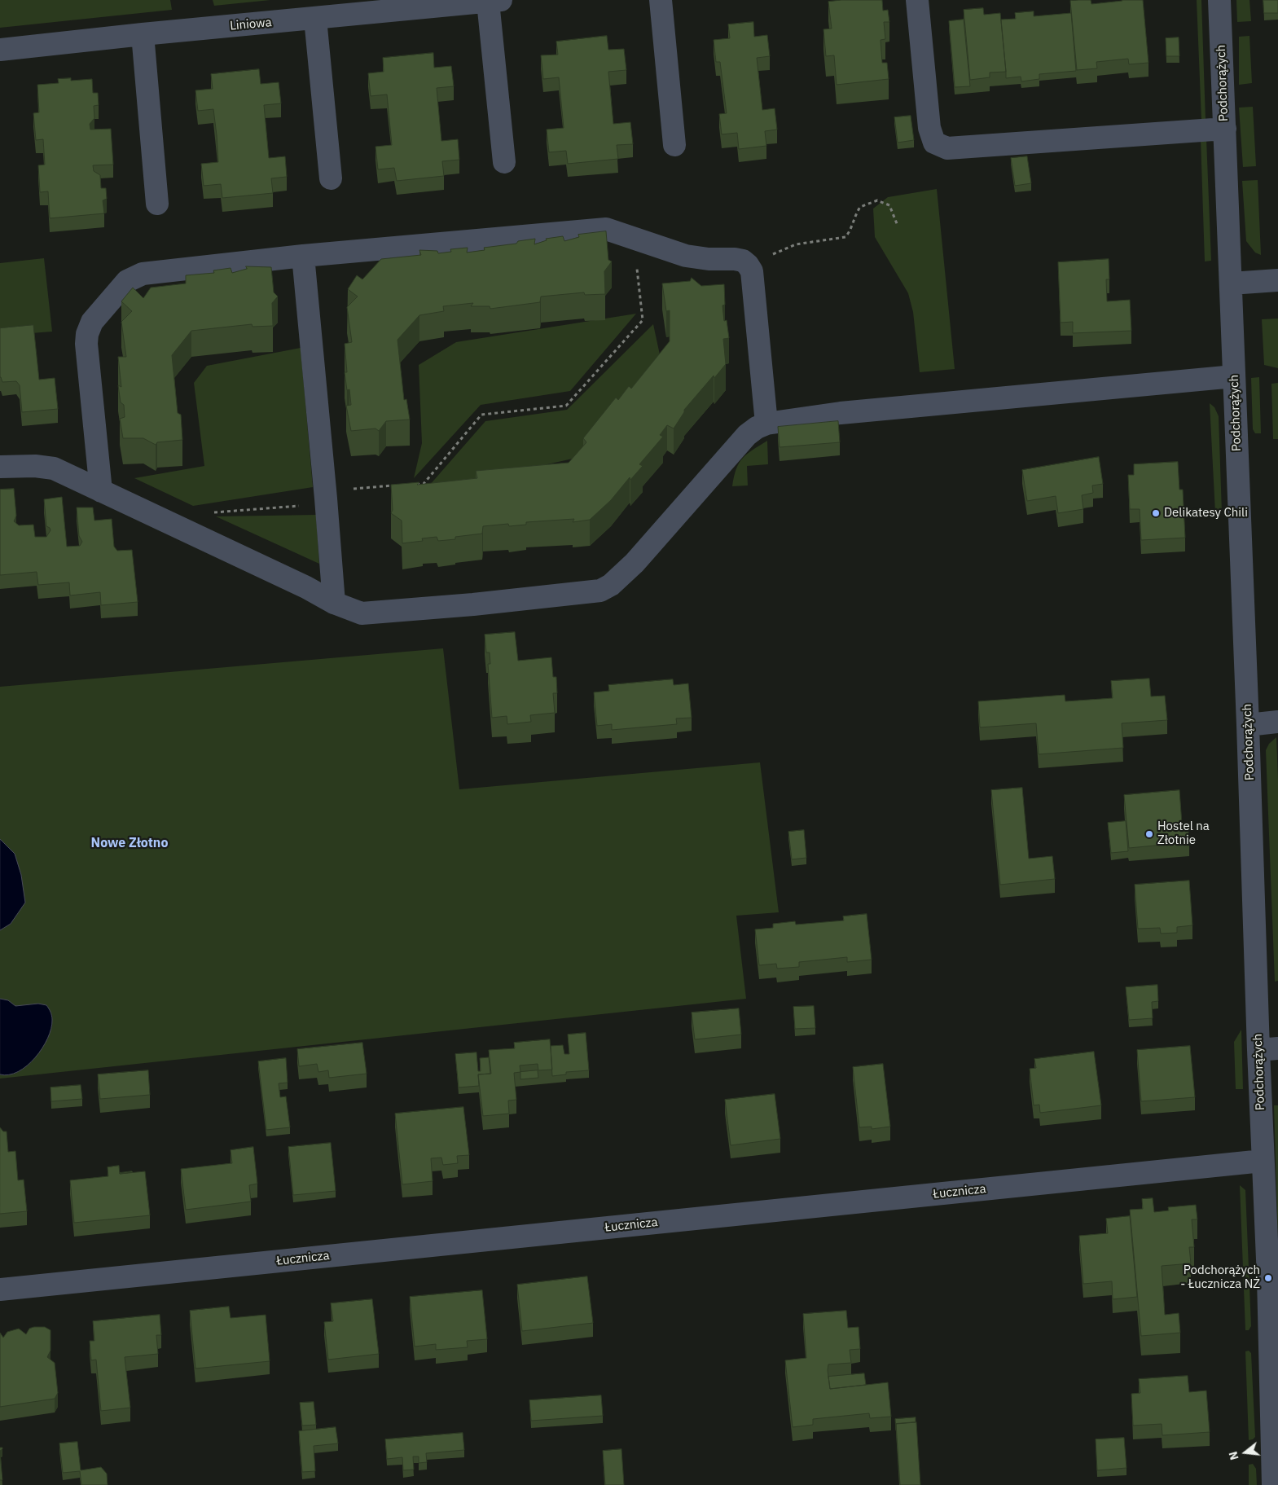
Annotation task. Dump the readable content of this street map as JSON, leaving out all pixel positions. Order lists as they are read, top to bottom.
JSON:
{
  "streets": {
    "street": ["Liniowa", "Podchorążych", "Łucznicza"]
  },
  "crossings": [
    ["Podchorążych", "Łucznicza"]
  ],
  "districts": ["Nowe Złotno"],
  "places": ["Delikatesy Chili", "Hostel na Złotnie", "Podchorążych - Łucznicza NŻ"],
  "north": "left"
}
